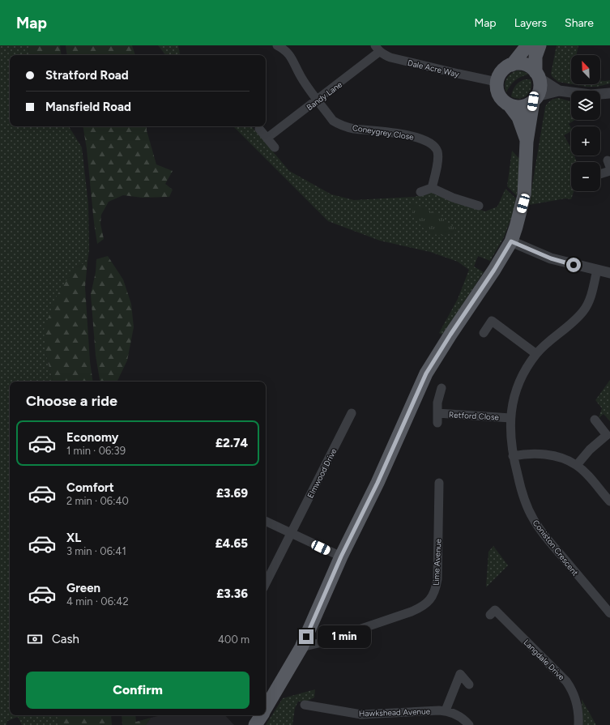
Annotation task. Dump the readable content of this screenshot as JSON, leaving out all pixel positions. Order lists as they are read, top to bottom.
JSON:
{
  "streets": {
    "street": [
      "Dale Acre Way",
      "Bandy Lane",
      "Coneygrey Close",
      "Retford Close",
      "Elmwood Drive",
      "Coniston Crescent",
      "Lime Avenue",
      "Langdale Drive",
      "Hawkshead Avenue"
    ]
  },
  "crossings": [
    ["Dale Acre Way", "Bandy Lane"],
    ["Bandy Lane", "Coneygrey Close"],
    ["Retford Close", "Coniston Crescent"]
  ],
  "north": "top left",
  "page": {
    "header": "Map",
    "nav": ["Map", "Layers", "Share"],
    "map_buttons": ["+", "−"],
    "banner": ["Stratford Road", "Mansfield Road"],
    "heading": "Choose a ride",
    "list": [
      {
        "name": "Economy",
        "note": "1 min · 06:39",
        "value": "£2.74"
      },
      {
        "name": "Comfort",
        "note": "2 min · 06:40",
        "value": "£3.69"
      },
      {
        "name": "XL",
        "note": "3 min · 06:41",
        "value": "£4.65"
      },
      {
        "name": "Green",
        "note": "4 min · 06:42",
        "value": "£3.36"
      }
    ],
    "pay": ["Cash", "400 m"],
    "bubble": "1 min",
    "buttons": "Confirm"
  }
}
